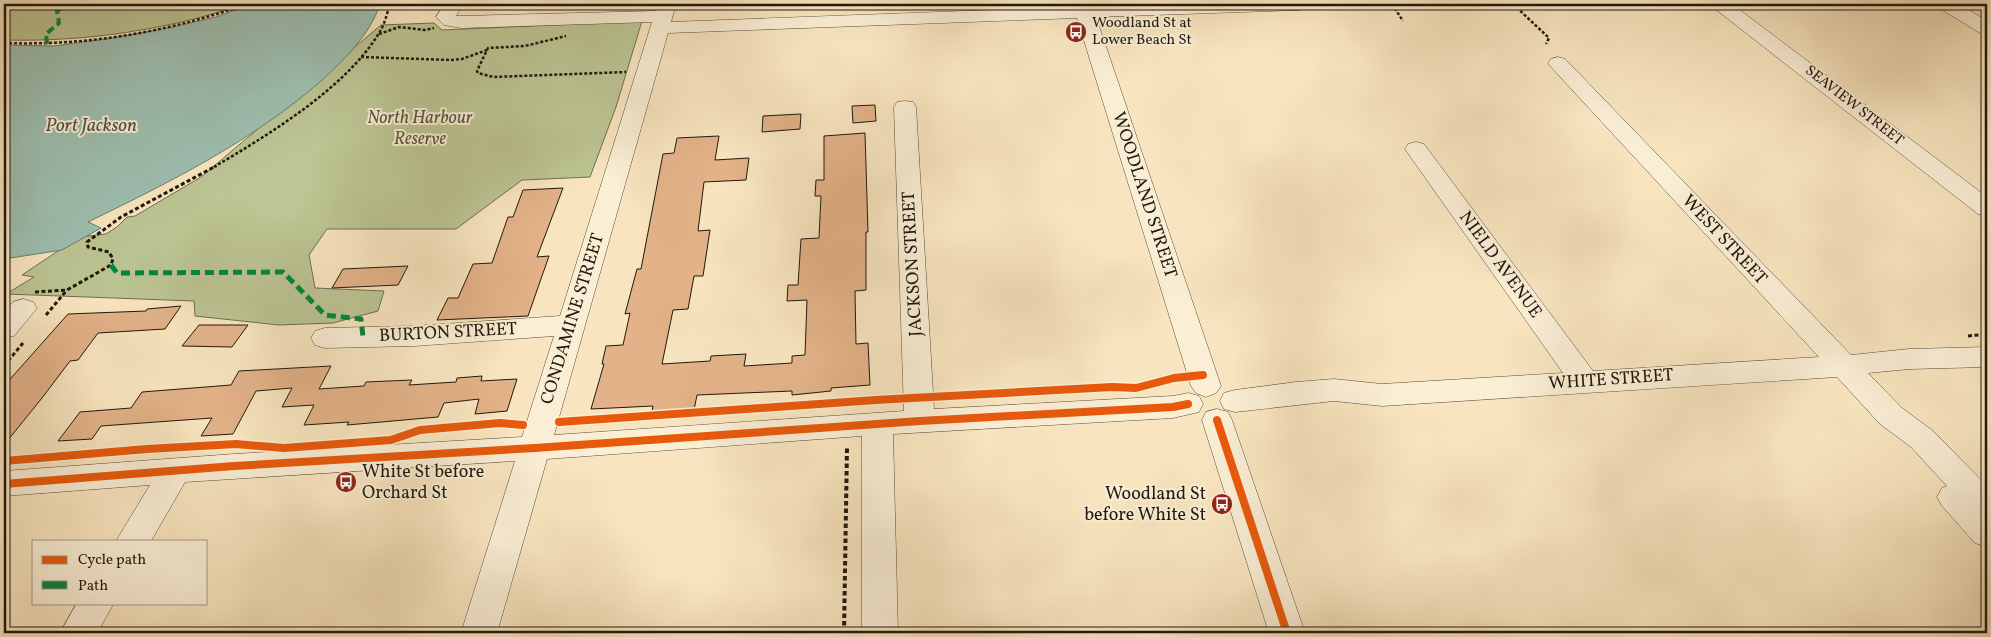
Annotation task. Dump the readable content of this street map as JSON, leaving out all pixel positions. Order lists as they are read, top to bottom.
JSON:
{
  "streets": {
    "street": [
      "SEAVIEW STREET",
      "WOODLAND STREET",
      "WEST STREET",
      "JACKSON STREET",
      "NIELD AVENUE",
      "CONDAMINE STREET",
      "BURTON STREET",
      "WHITE STREET"
    ]
  },
  "crossings": [
    ["WEST STREET", "WHITE STREET"],
    ["NIELD AVENUE", "WHITE STREET"],
    ["CONDAMINE STREET", "BURTON STREET"]
  ],
  "water": ["Port Jackson"],
  "parks": ["North Harbour Reserve"],
  "places": {
    "bus stop": ["Woodland St at Lower Beach St", "White St before Orchard St", "Woodland St before White St"]
  },
  "legend": ["Cycle path", "Path"]
}
